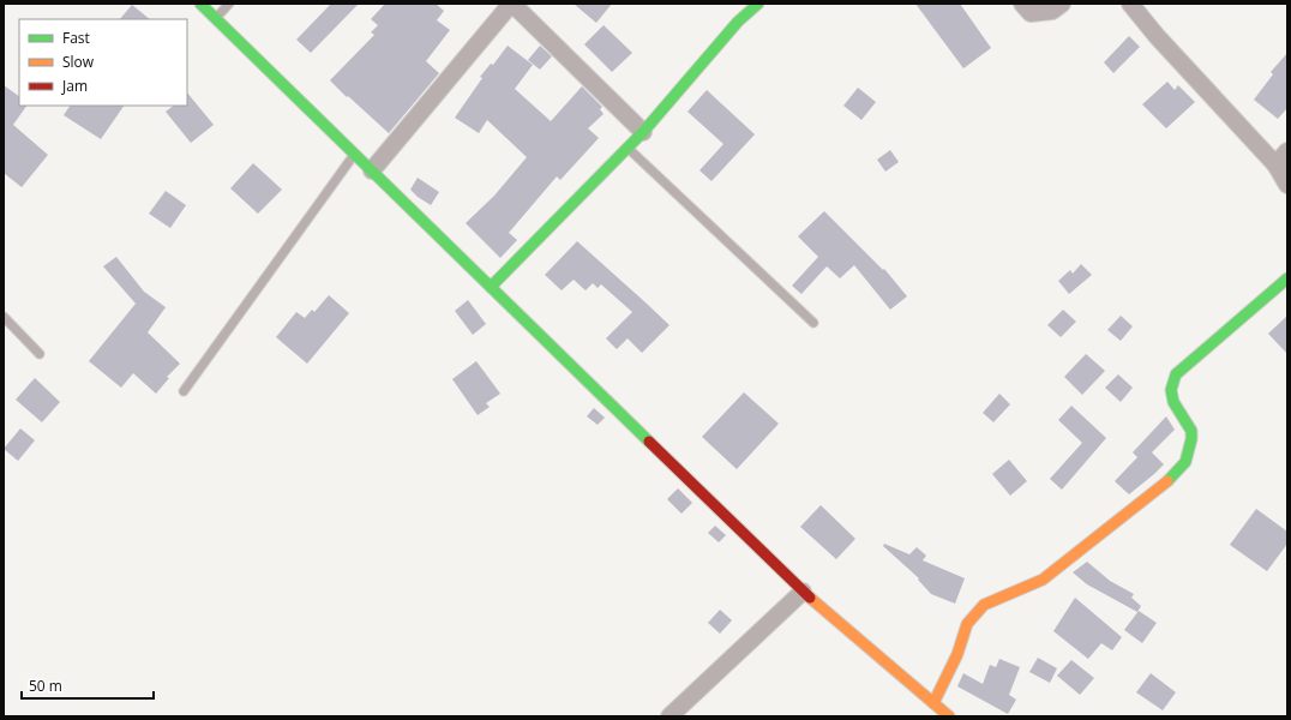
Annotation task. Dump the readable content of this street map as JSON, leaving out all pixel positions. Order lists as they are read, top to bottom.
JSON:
{
  "legend": ["Fast", "Slow", "Jam"],
  "scale_bar": "50 m"
}
